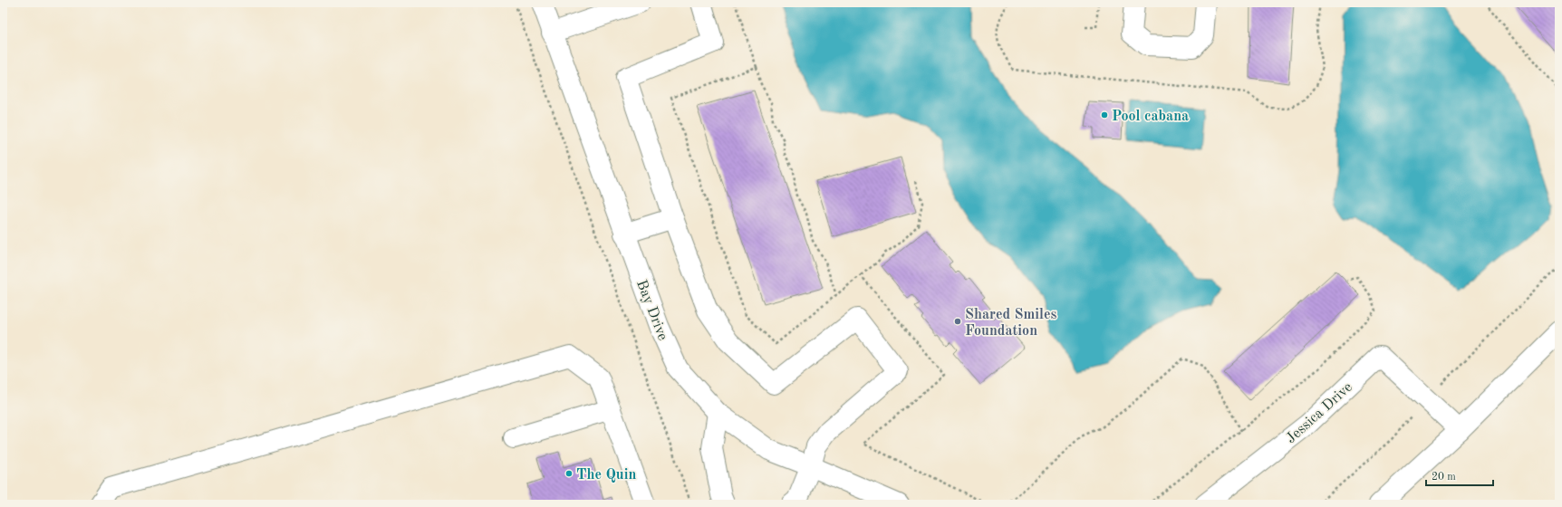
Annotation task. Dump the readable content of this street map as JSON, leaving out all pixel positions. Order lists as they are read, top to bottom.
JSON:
{
  "streets": {
    "street": ["Bay Drive", "Jessica Drive"]
  },
  "places": ["Pool cabana", "Shared Smiles Foundation", "The Quin"],
  "scale_bar": "20 m"
}
